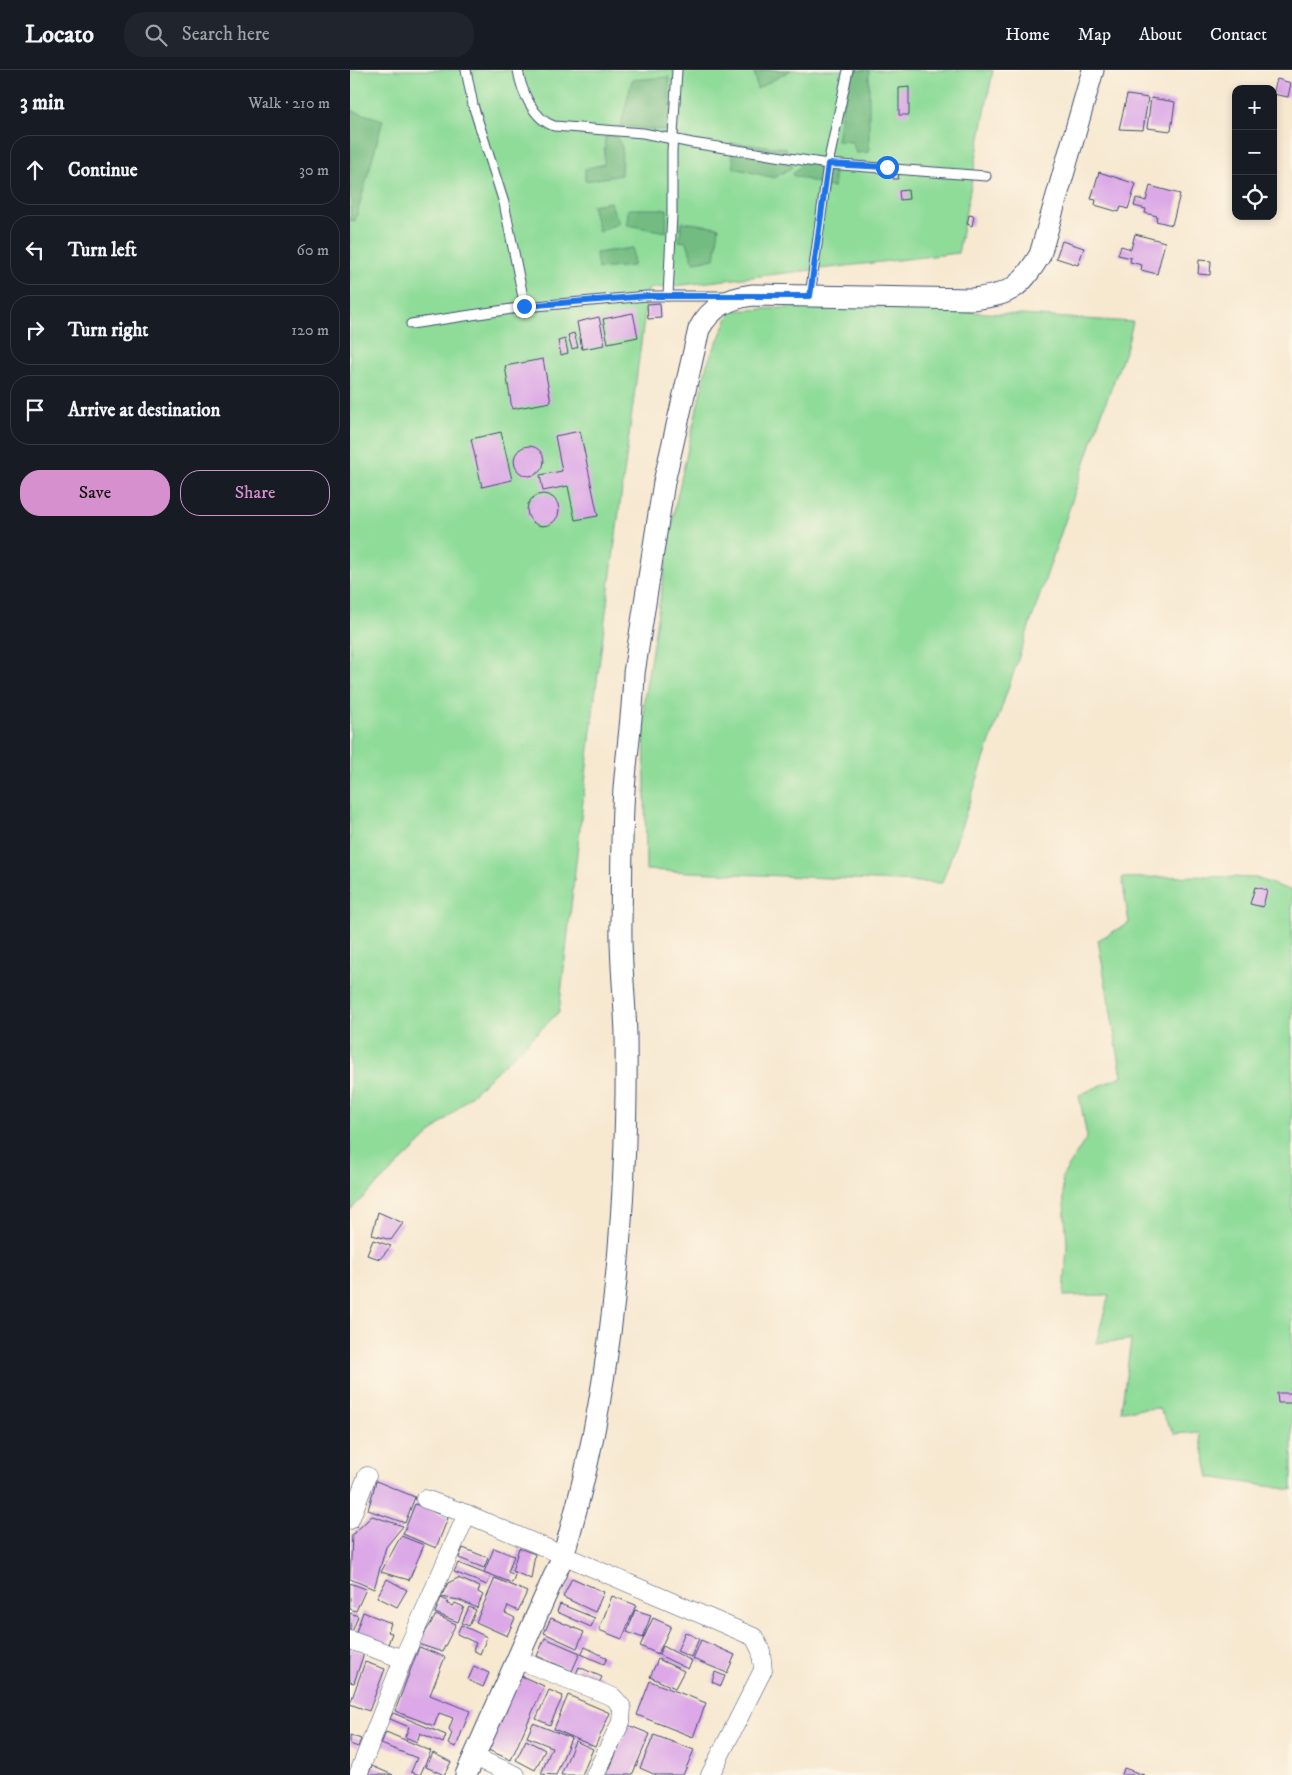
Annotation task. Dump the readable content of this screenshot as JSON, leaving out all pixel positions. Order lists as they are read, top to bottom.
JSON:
{
  "page": {
    "header": "Locato",
    "search": "Search here",
    "nav": [
      "Home",
      "Map",
      "About",
      "Contact"
    ],
    "heading": ["3 min", "Walk · 210 m"],
    "map_buttons": ["+", "−"],
    "list": [
      ["Continue", "30 m"],
      ["Turn left", "60 m"],
      ["Turn right", "120 m"],
      "Arrive at destination"
    ],
    "buttons": ["Save", "Share"]
  }
}
